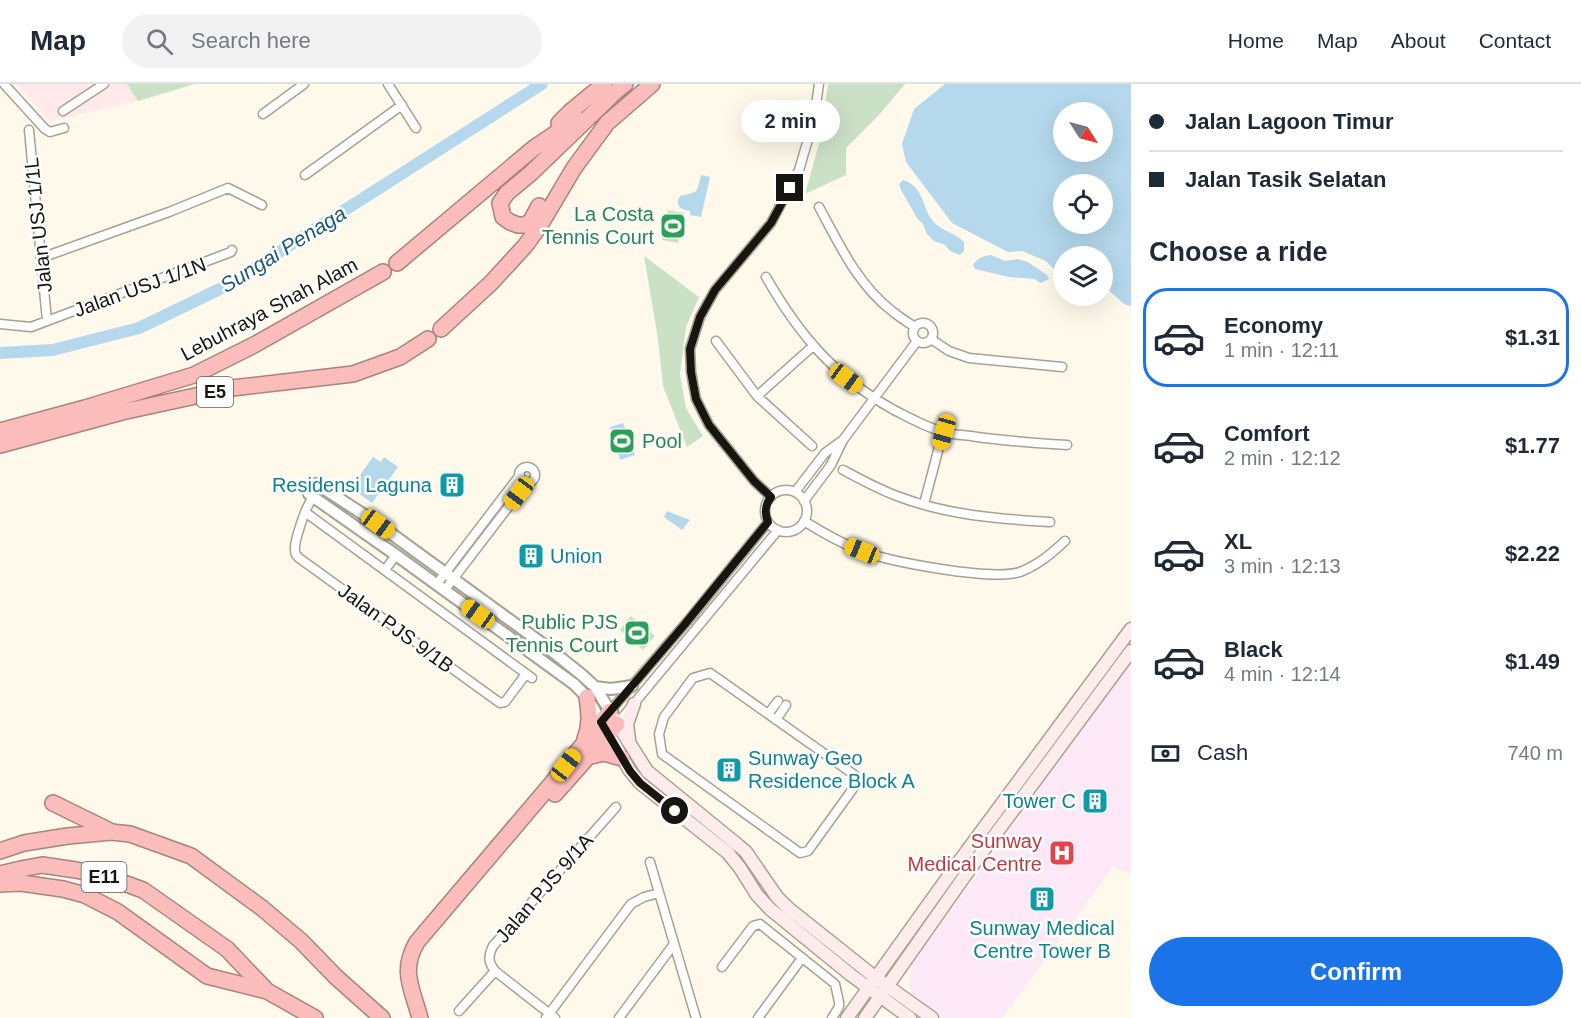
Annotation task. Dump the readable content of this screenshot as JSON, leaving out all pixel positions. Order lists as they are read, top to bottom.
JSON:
{
  "streets": {
    "highway": ["Lebuhraya Shah Alam", "E5", "E11"],
    "street": [
      "Jalan USJ 1/1L",
      "Jalan USJ 1/1N",
      "Jalan PJS 9/1B",
      "Jalan PJS 9/1A"
    ]
  },
  "crossings": [
    ["Jalan USJ 1/1L", "Jalan USJ 1/1N"]
  ],
  "water": ["Sungai Penaga"],
  "places": {
    "sports": ["La Costa Tennis Court", "Pool", "Public PJS Tennis Court"],
    "building": [
      "Residensi Laguna",
      "Union",
      "Sunway Geo Residence Block A",
      "Tower C",
      "Sunway Medical Centre Tower B"
    ],
    "hospital": ["Sunway Medical Centre"]
  },
  "north": "bottom right",
  "page": {
    "header": "Map",
    "search": "Search here",
    "nav": [
      "Home",
      "Map",
      "About",
      "Contact"
    ],
    "banner": ["Jalan Lagoon Timur", "Jalan Tasik Selatan"],
    "bubble": "2 min",
    "heading": "Choose a ride",
    "list": [
      {
        "name": "Economy",
        "note": "1 min · 12:11",
        "value": "$1.31"
      },
      {
        "name": "Comfort",
        "note": "2 min · 12:12",
        "value": "$1.77"
      },
      {
        "name": "XL",
        "note": "3 min · 12:13",
        "value": "$2.22"
      },
      {
        "name": "Black",
        "note": "4 min · 12:14",
        "value": "$1.49"
      }
    ],
    "pay": ["Cash", "740 m"],
    "buttons": "Confirm"
  }
}
